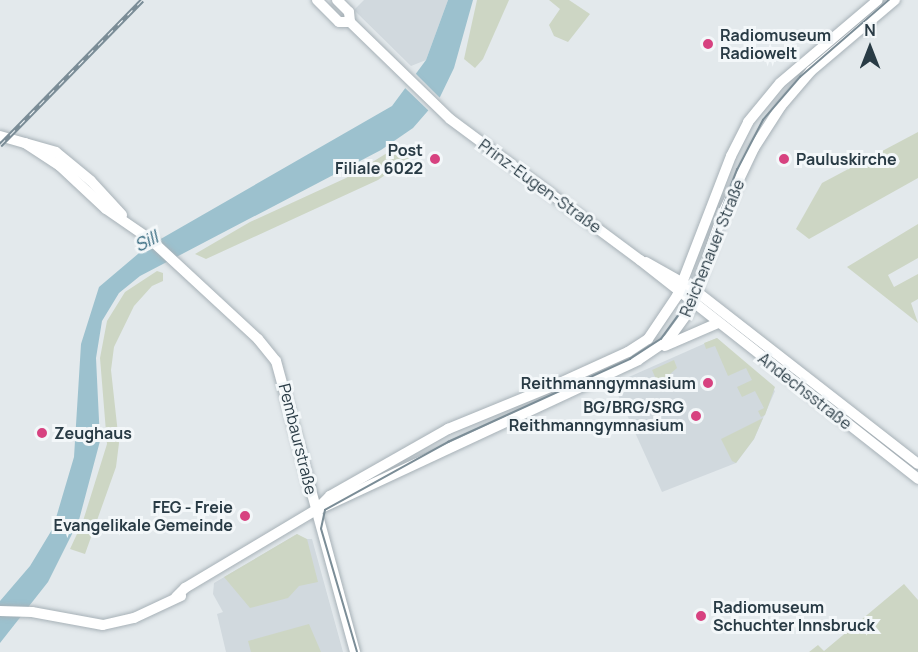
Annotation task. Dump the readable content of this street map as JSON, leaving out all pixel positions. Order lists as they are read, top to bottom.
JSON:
{
  "streets": {
    "street": [
      "Prinz-Eugen-Straße",
      "Reichenauer Straße",
      "Andechsstraße",
      "Pembaurstraße"
    ]
  },
  "crossings": [
    ["Prinz-Eugen-Straße", "Reichenauer Straße"],
    ["Prinz-Eugen-Straße", "Andechsstraße"],
    ["Reichenauer Straße", "Andechsstraße"],
    ["Reichenauer Straße", "Pembaurstraße"]
  ],
  "water": ["Sill"],
  "places": [
    "Radiomuseum Radiowelt",
    "Post Filiale 6022",
    "Pauluskirche",
    "Reithmanngymnasium",
    "BG/BRG/SRG Reithmanngymnasium",
    "Zeughaus",
    "FEG - Freie Evangelikale Gemeinde",
    "Radiomuseum Schuchter Innsbruck"
  ],
  "north": "top"
}
